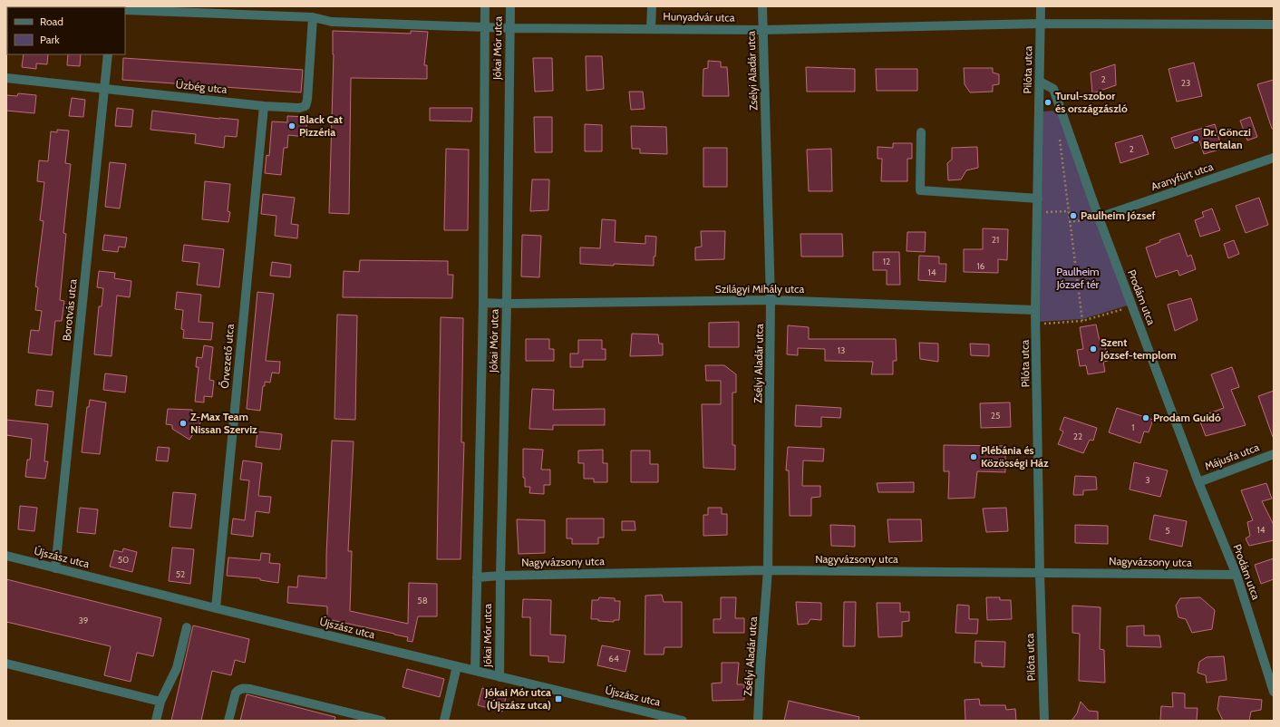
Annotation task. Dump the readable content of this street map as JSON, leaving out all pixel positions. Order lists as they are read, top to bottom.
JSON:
{
  "streets": {
    "street": [
      "Hunyadvár utca",
      "Jókai Mór utca",
      "Pilóta utca",
      "Zsélyi Aladár utca",
      "Üzbég utca",
      "Aranyfürt utca",
      "Szilágyi Mihály utca",
      "Prodám utca",
      "Borotvás utca",
      "Őrvezető utca",
      "Májusfa utca",
      "Újszász utca",
      "Nagyvázsony utca"
    ]
  },
  "crossings": [
    ["Hunyadvár utca", "Jókai Mór utca"],
    ["Hunyadvár utca", "Pilóta utca"],
    ["Hunyadvár utca", "Zsélyi Aladár utca"],
    ["Hunyadvár utca", "Üzbég utca"],
    ["Jókai Mór utca", "Szilágyi Mihály utca"],
    ["Jókai Mór utca", "Újszász utca"],
    ["Jókai Mór utca", "Nagyvázsony utca"],
    ["Pilóta utca", "Szilágyi Mihály utca"],
    ["Pilóta utca", "Prodám utca"],
    ["Pilóta utca", "Nagyvázsony utca"],
    ["Zsélyi Aladár utca", "Szilágyi Mihály utca"],
    ["Zsélyi Aladár utca", "Nagyvázsony utca"],
    ["Üzbég utca", "Borotvás utca"],
    ["Üzbég utca", "Őrvezető utca"],
    ["Aranyfürt utca", "Prodám utca"],
    ["Prodám utca", "Májusfa utca"],
    ["Prodám utca", "Nagyvázsony utca"],
    ["Borotvás utca", "Újszász utca"],
    ["Őrvezető utca", "Újszász utca"]
  ],
  "parks": ["Paulheim József tér"],
  "places": {
    "other": [
      "Turul-szobor és országzászló",
      "Black Cat Pizzéria",
      "Dr. Gönczi Bertalan",
      "Paulheim József",
      "Szent József-templom",
      "Prodam Guidó",
      "Z-Max Team Nissan Szerviz",
      "Plébánia és Közösségi Ház"
    ],
    "transit": ["Jókai Mór utca (Újszász utca)"]
  },
  "house_numbers": [
    "2",
    "23",
    "2",
    "21",
    "12",
    "16",
    "14",
    "13",
    "25",
    "1",
    "22",
    "3",
    "14",
    "5",
    "50",
    "52",
    "58",
    "39",
    "64"
  ],
  "legend": ["Road", "Park"]
}
